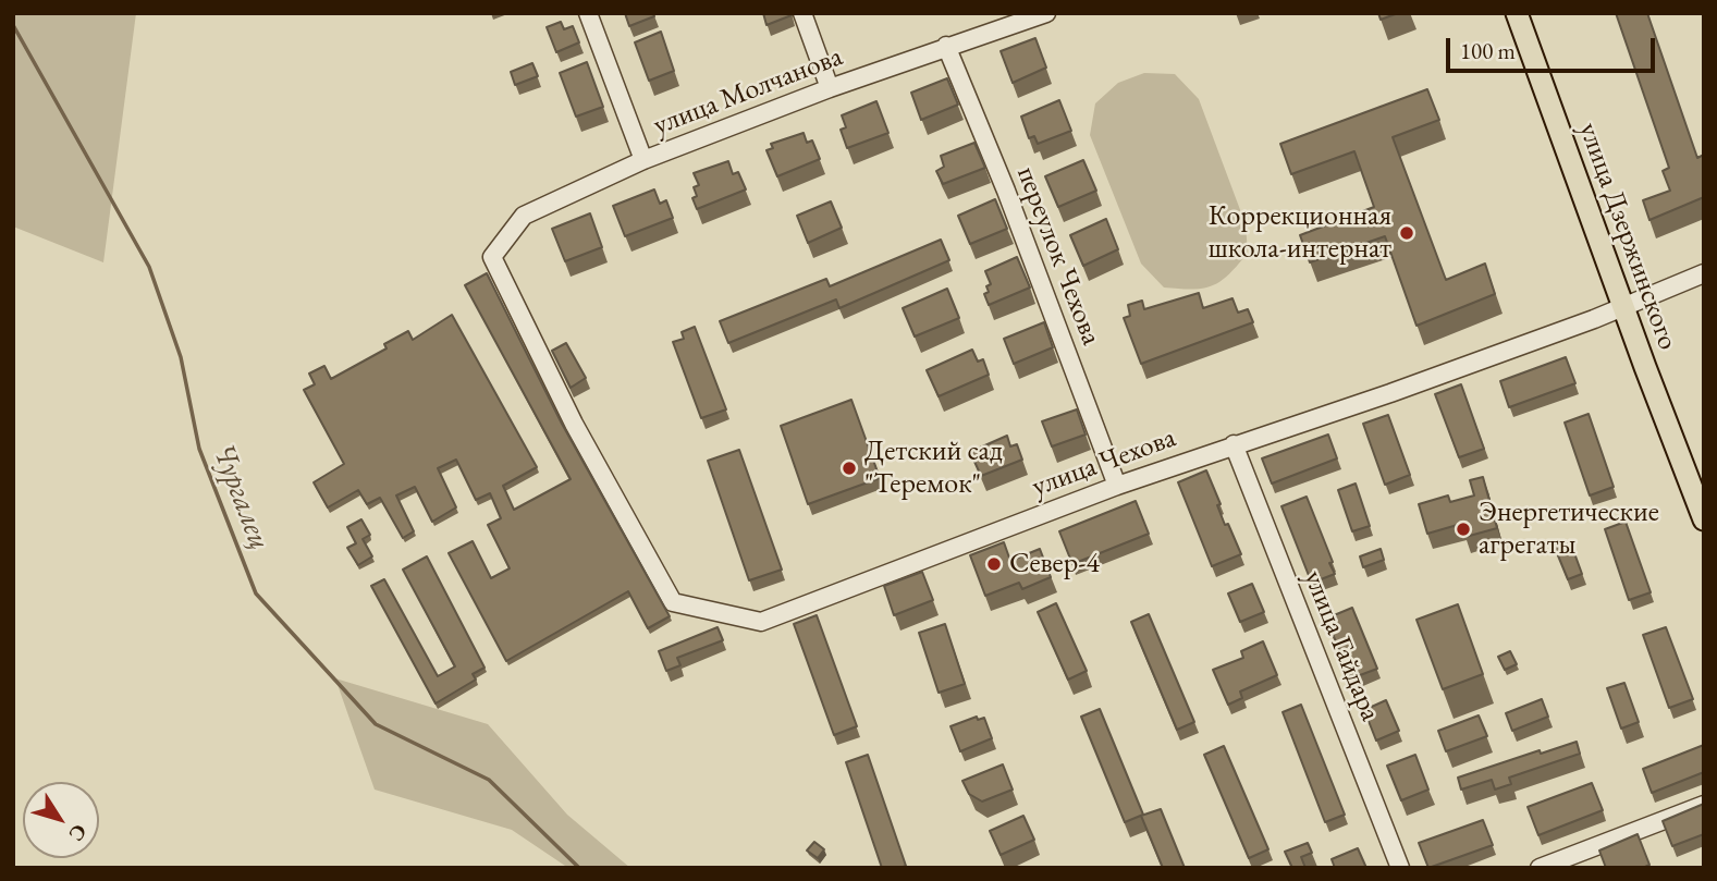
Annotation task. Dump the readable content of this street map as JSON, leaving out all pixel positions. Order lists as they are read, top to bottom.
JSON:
{
  "streets": {
    "main road": ["улица Дзержинского"],
    "street": [
      "улица Молчанова",
      "переулок Чехова",
      "улица Чехова",
      "улица Гайдара"
    ]
  },
  "crossings": [
    ["улица Молчанова", "переулок Чехова"],
    ["улица Молчанова", "улица Чехова"],
    ["улица Дзержинского", "улица Чехова"],
    ["переулок Чехова", "улица Чехова"],
    ["улица Чехова", "улица Гайдара"]
  ],
  "water": ["Чургалец"],
  "places": [
    "Коррекционная школа-интернат",
    "Детский сад \"Теремок\"",
    "Энергетические агрегаты",
    "Север-4"
  ],
  "scale_bar": "100 m",
  "north": "bottom right"
}
